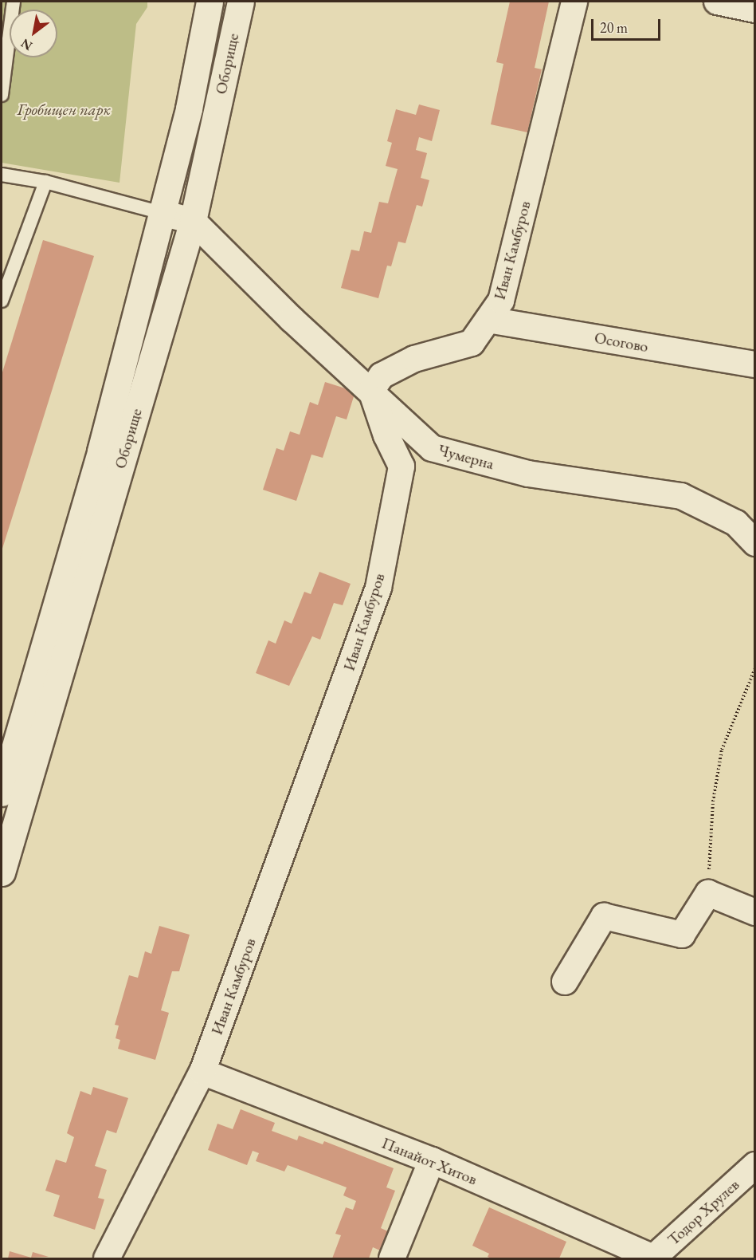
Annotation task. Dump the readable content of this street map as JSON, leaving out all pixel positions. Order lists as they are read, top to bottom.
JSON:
{
  "streets": {
    "main road": ["Оборище"],
    "street": [
      "Иван Камбуров",
      "Осогово",
      "Чумерна",
      "Панайот Хитов",
      "Тодор Хрулев"
    ]
  },
  "crossings": [
    ["Оборище", "Чумерна"],
    ["Иван Камбуров", "Осогово"],
    ["Иван Камбуров", "Чумерна"],
    ["Иван Камбуров", "Панайот Хитов"],
    ["Панайот Хитов", "Тодор Хрулев"]
  ],
  "parks": ["Гробищен парк"],
  "scale_bar": "20 m",
  "north": "bottom left"
}
